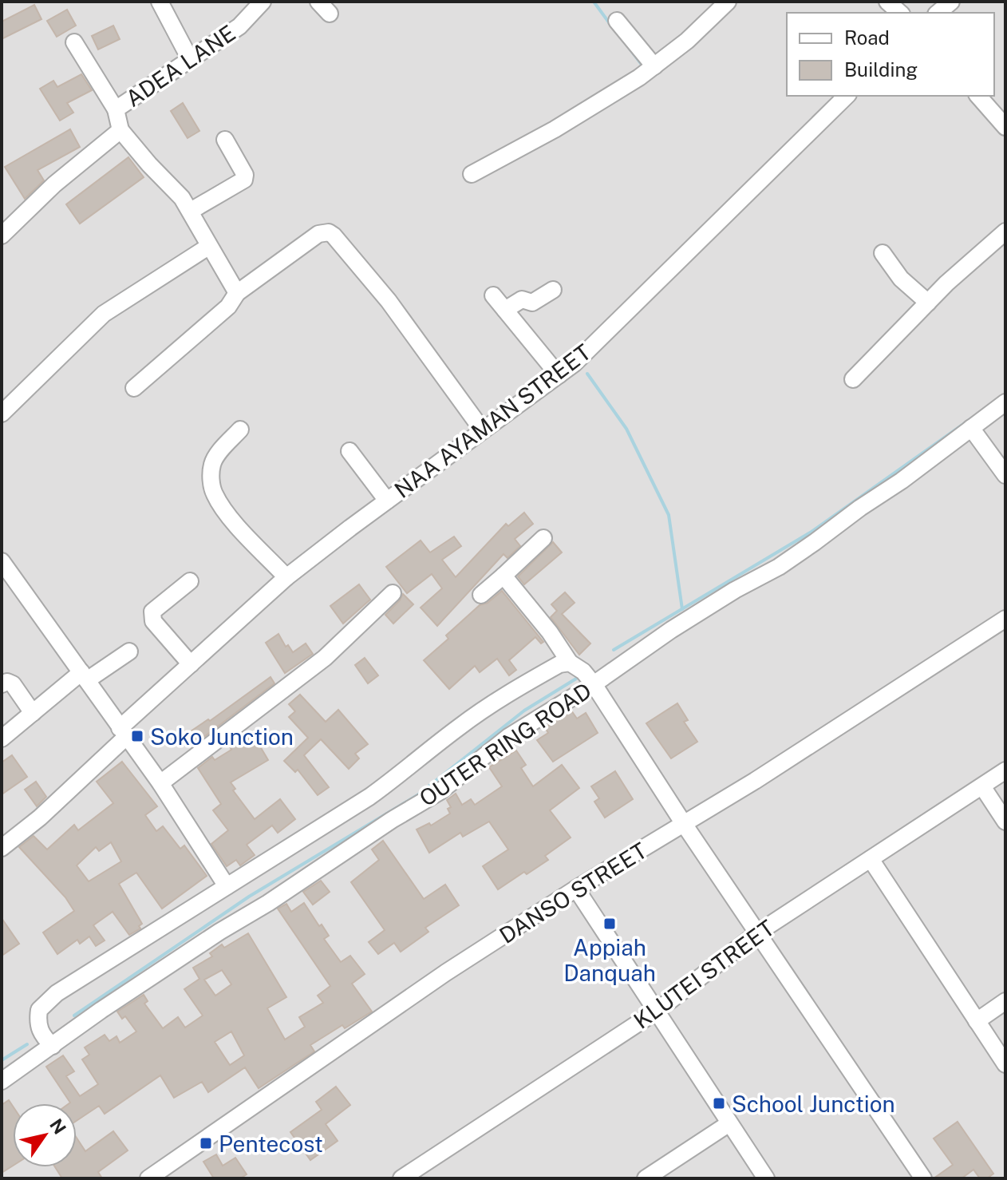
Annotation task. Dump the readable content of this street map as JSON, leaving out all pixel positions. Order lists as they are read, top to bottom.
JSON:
{
  "streets": {
    "street": [
      "ADEA LANE",
      "NAA AYAMAN STREET",
      "OUTER RING ROAD",
      "DANSO STREET",
      "KLUTEI STREET"
    ]
  },
  "places": {
    "transit": [
      "Soko Junction",
      "Appiah Danquah",
      "School Junction",
      "Pentecost"
    ]
  },
  "legend": ["Road", "Building"],
  "north": "top right"
}
